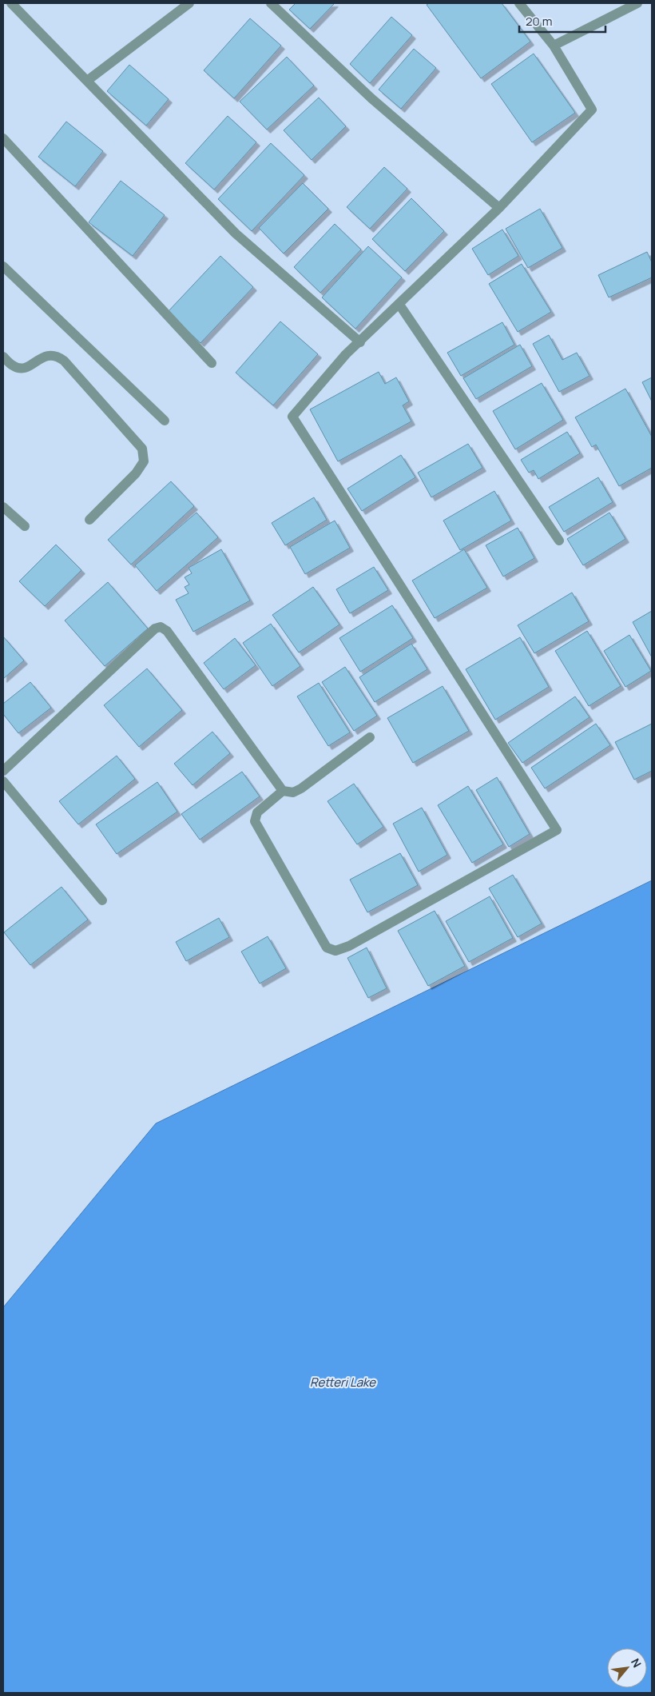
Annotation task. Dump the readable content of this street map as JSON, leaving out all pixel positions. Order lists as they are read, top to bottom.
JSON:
{
  "water": ["Retteri Lake"],
  "scale_bar": "20 m",
  "north": "top right"
}
